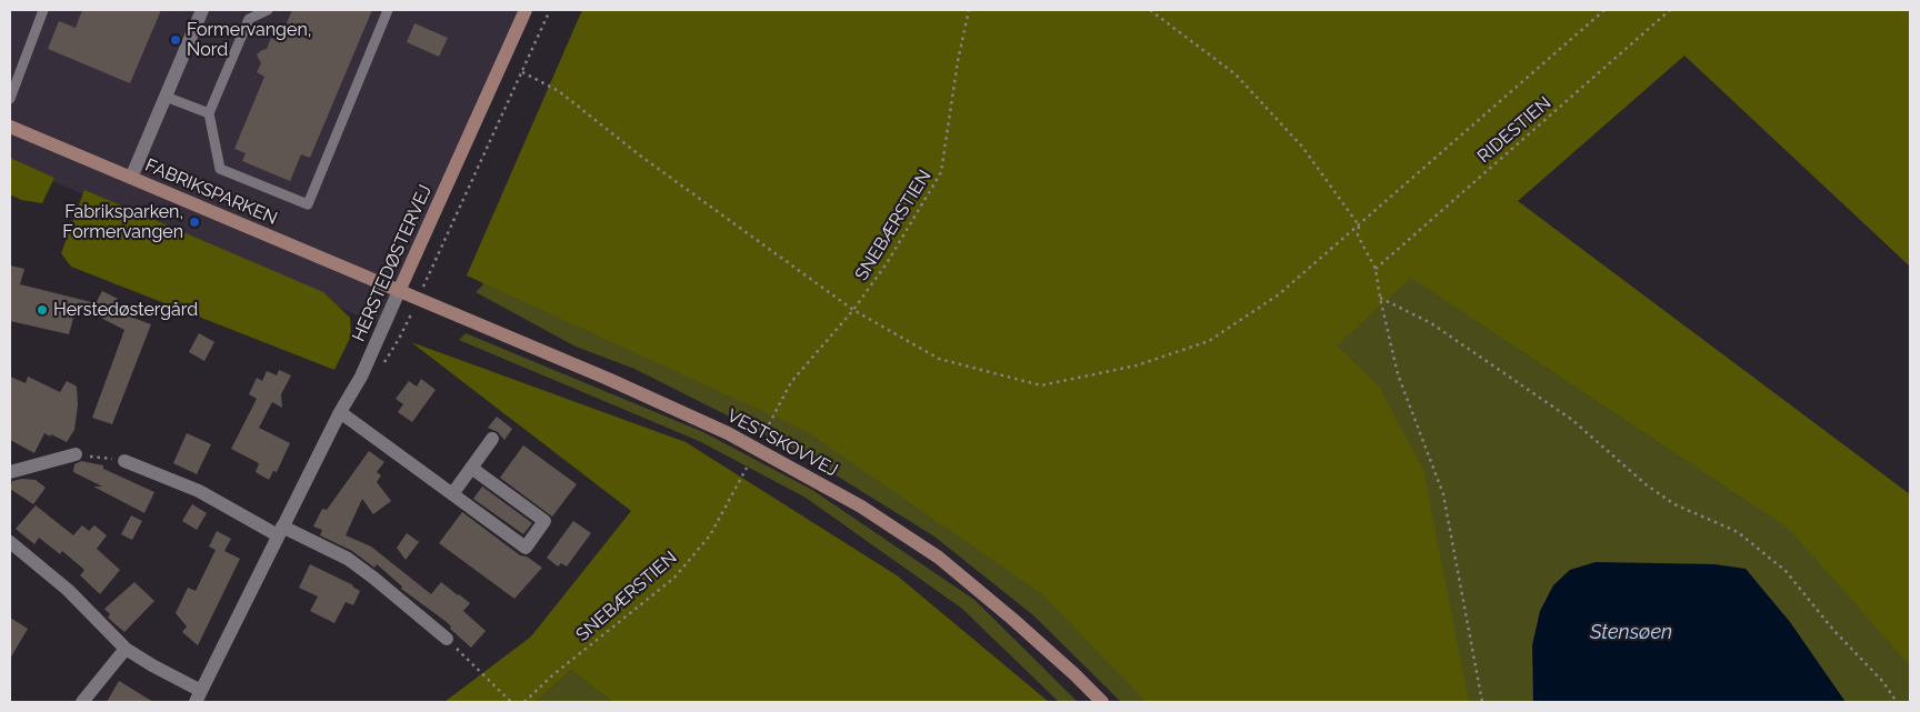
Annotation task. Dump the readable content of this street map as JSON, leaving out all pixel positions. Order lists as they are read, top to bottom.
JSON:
{
  "streets": {
    "street": ["FABRIKSPARKEN", "HERSTEDØSTERVEJ", "VESTSKOVVEJ"],
    "path": ["RIDESTIEN", "SNEBÆRSTIEN"]
  },
  "crossings": [
    ["FABRIKSPARKEN", "HERSTEDØSTERVEJ"],
    ["FABRIKSPARKEN", "VESTSKOVVEJ"],
    ["HERSTEDØSTERVEJ", "VESTSKOVVEJ"]
  ],
  "water": ["Stensøen"],
  "places": ["Formervangen, Nord", "Fabriksparken, Formervangen", "Herstedøstergård"]
}
